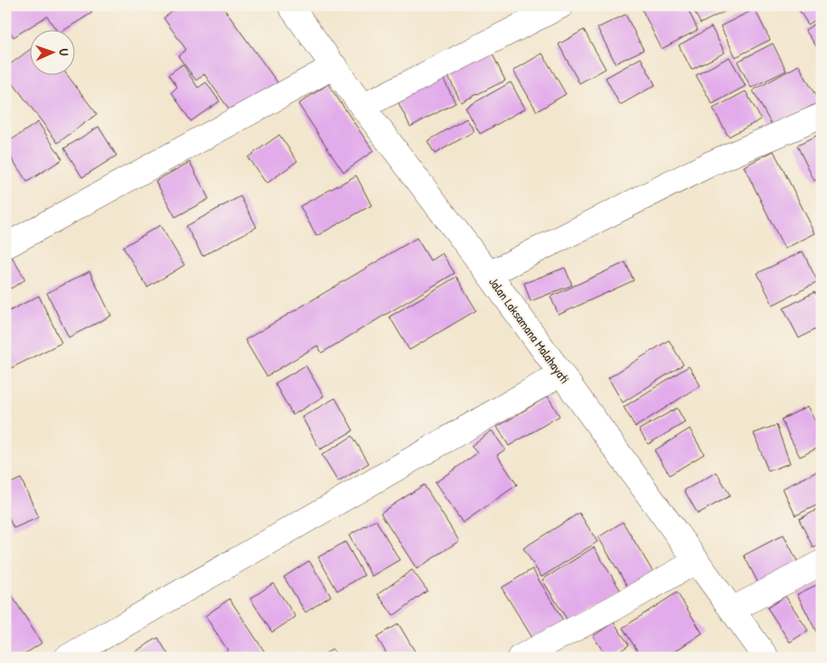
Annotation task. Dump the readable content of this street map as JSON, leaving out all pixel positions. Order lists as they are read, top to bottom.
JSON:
{
  "streets": {
    "main road": ["Jalan Laksamana Malahayati"]
  },
  "north": "right"
}
